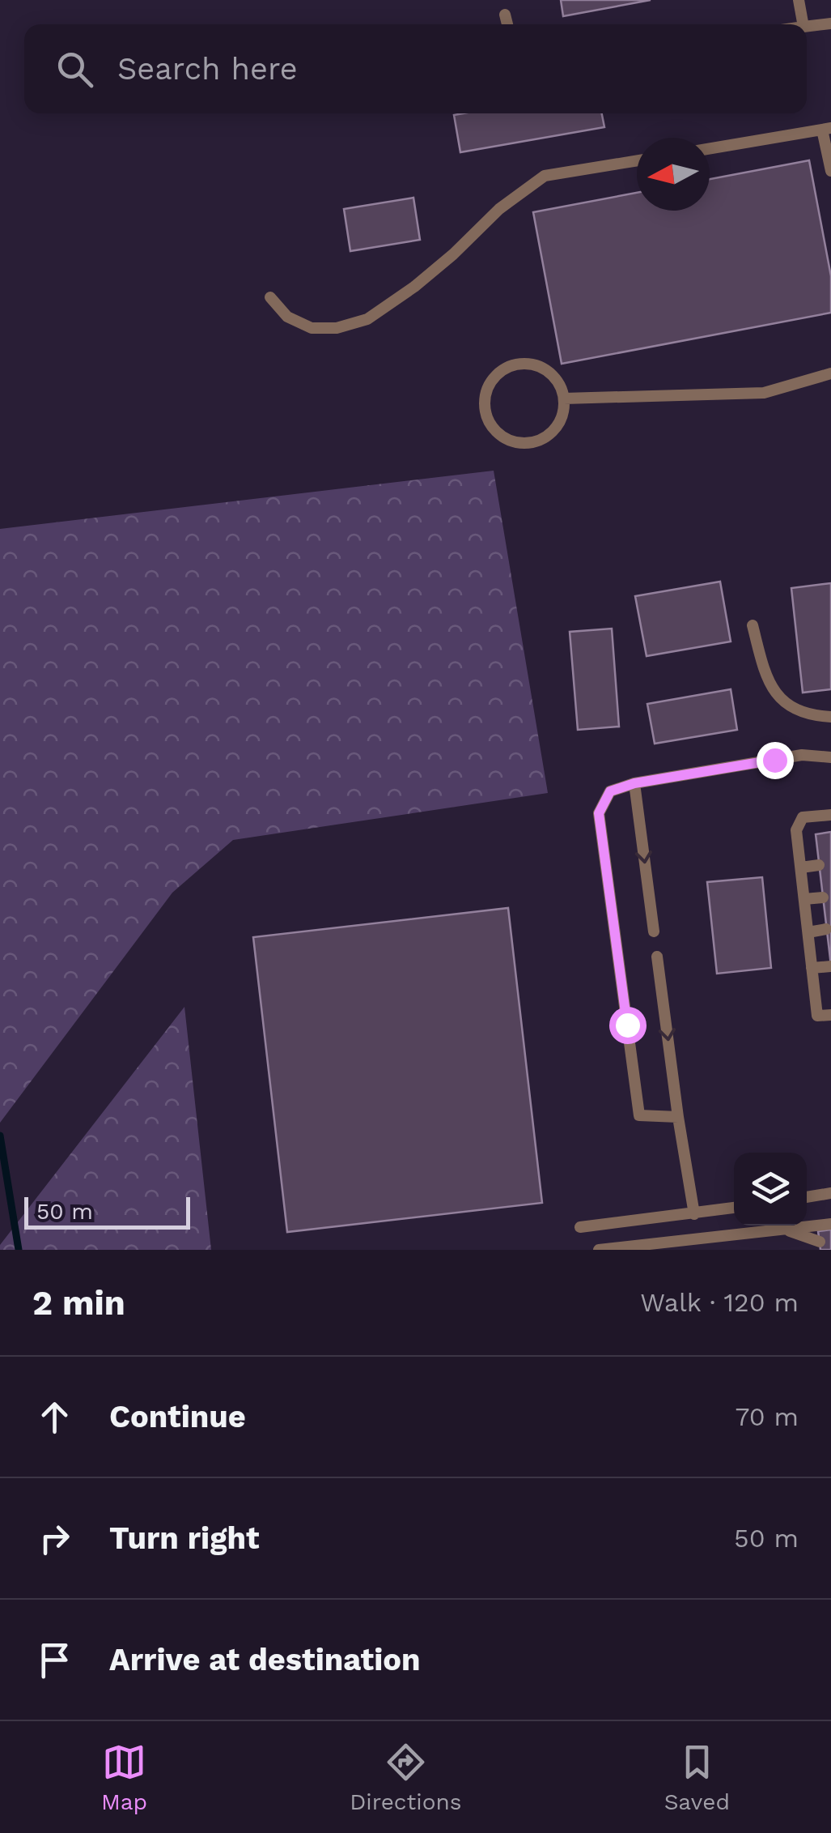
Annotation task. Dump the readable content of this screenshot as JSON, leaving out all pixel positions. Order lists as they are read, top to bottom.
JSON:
{
  "scale_bar": "50 m",
  "north": "left",
  "page": {
    "search": "Search here",
    "scale": "50 m",
    "heading": ["2 min", "Walk · 120 m"],
    "list": [
      ["Continue", "70 m"],
      ["Turn right", "50 m"],
      "Arrive at destination"
    ],
    "nav": ["Map", "Directions", "Saved"]
  }
}
